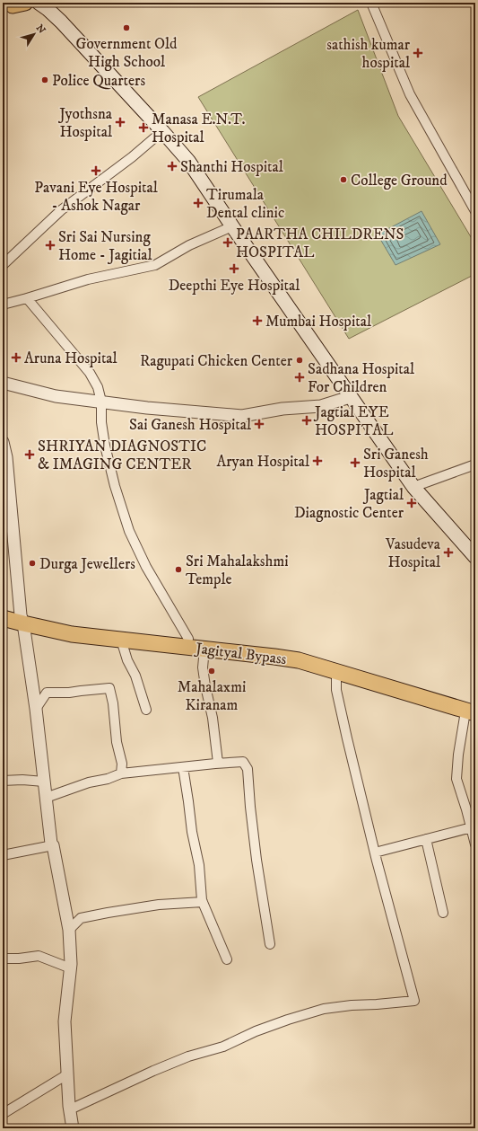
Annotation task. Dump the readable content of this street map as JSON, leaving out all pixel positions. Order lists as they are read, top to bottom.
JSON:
{
  "streets": {
    "main road": ["Jagityal Bypass"]
  },
  "places": {
    "other": [
      "Government Old High School",
      "Police Quarters",
      "College Ground",
      "Ragupati Chicken Center",
      "Durga Jewellers",
      "Sri Mahalakshmi Temple",
      "Mahalaxmi Kiranam"
    ],
    "health": [
      "sathish kumar hospital",
      "Jyothsna Hospital",
      "Manasa E.N.T. Hospital",
      "Shanthi Hospital",
      "Pavani Eye Hospital - Ashok Nagar",
      "Tirumala Dental clinic",
      "PAARTHA CHILDRENS HOSPITAL",
      "Sri Sai Nursing Home - Jagitial",
      "Deepthi Eye Hospital",
      "Mumbai Hospital",
      "Aruna Hospital",
      "Sadhana Hospital For Children",
      "Jagtial EYE HOSPITAL",
      "Sai Ganesh Hospital",
      "SHRIYAN DIAGNOSTIC & IMAGING CENTER",
      "Aryan Hospital",
      "Sri Ganesh Hospital",
      "Jagtial Diagnostic Center",
      "Vasudeva Hospital"
    ]
  },
  "north": "top right"
}
